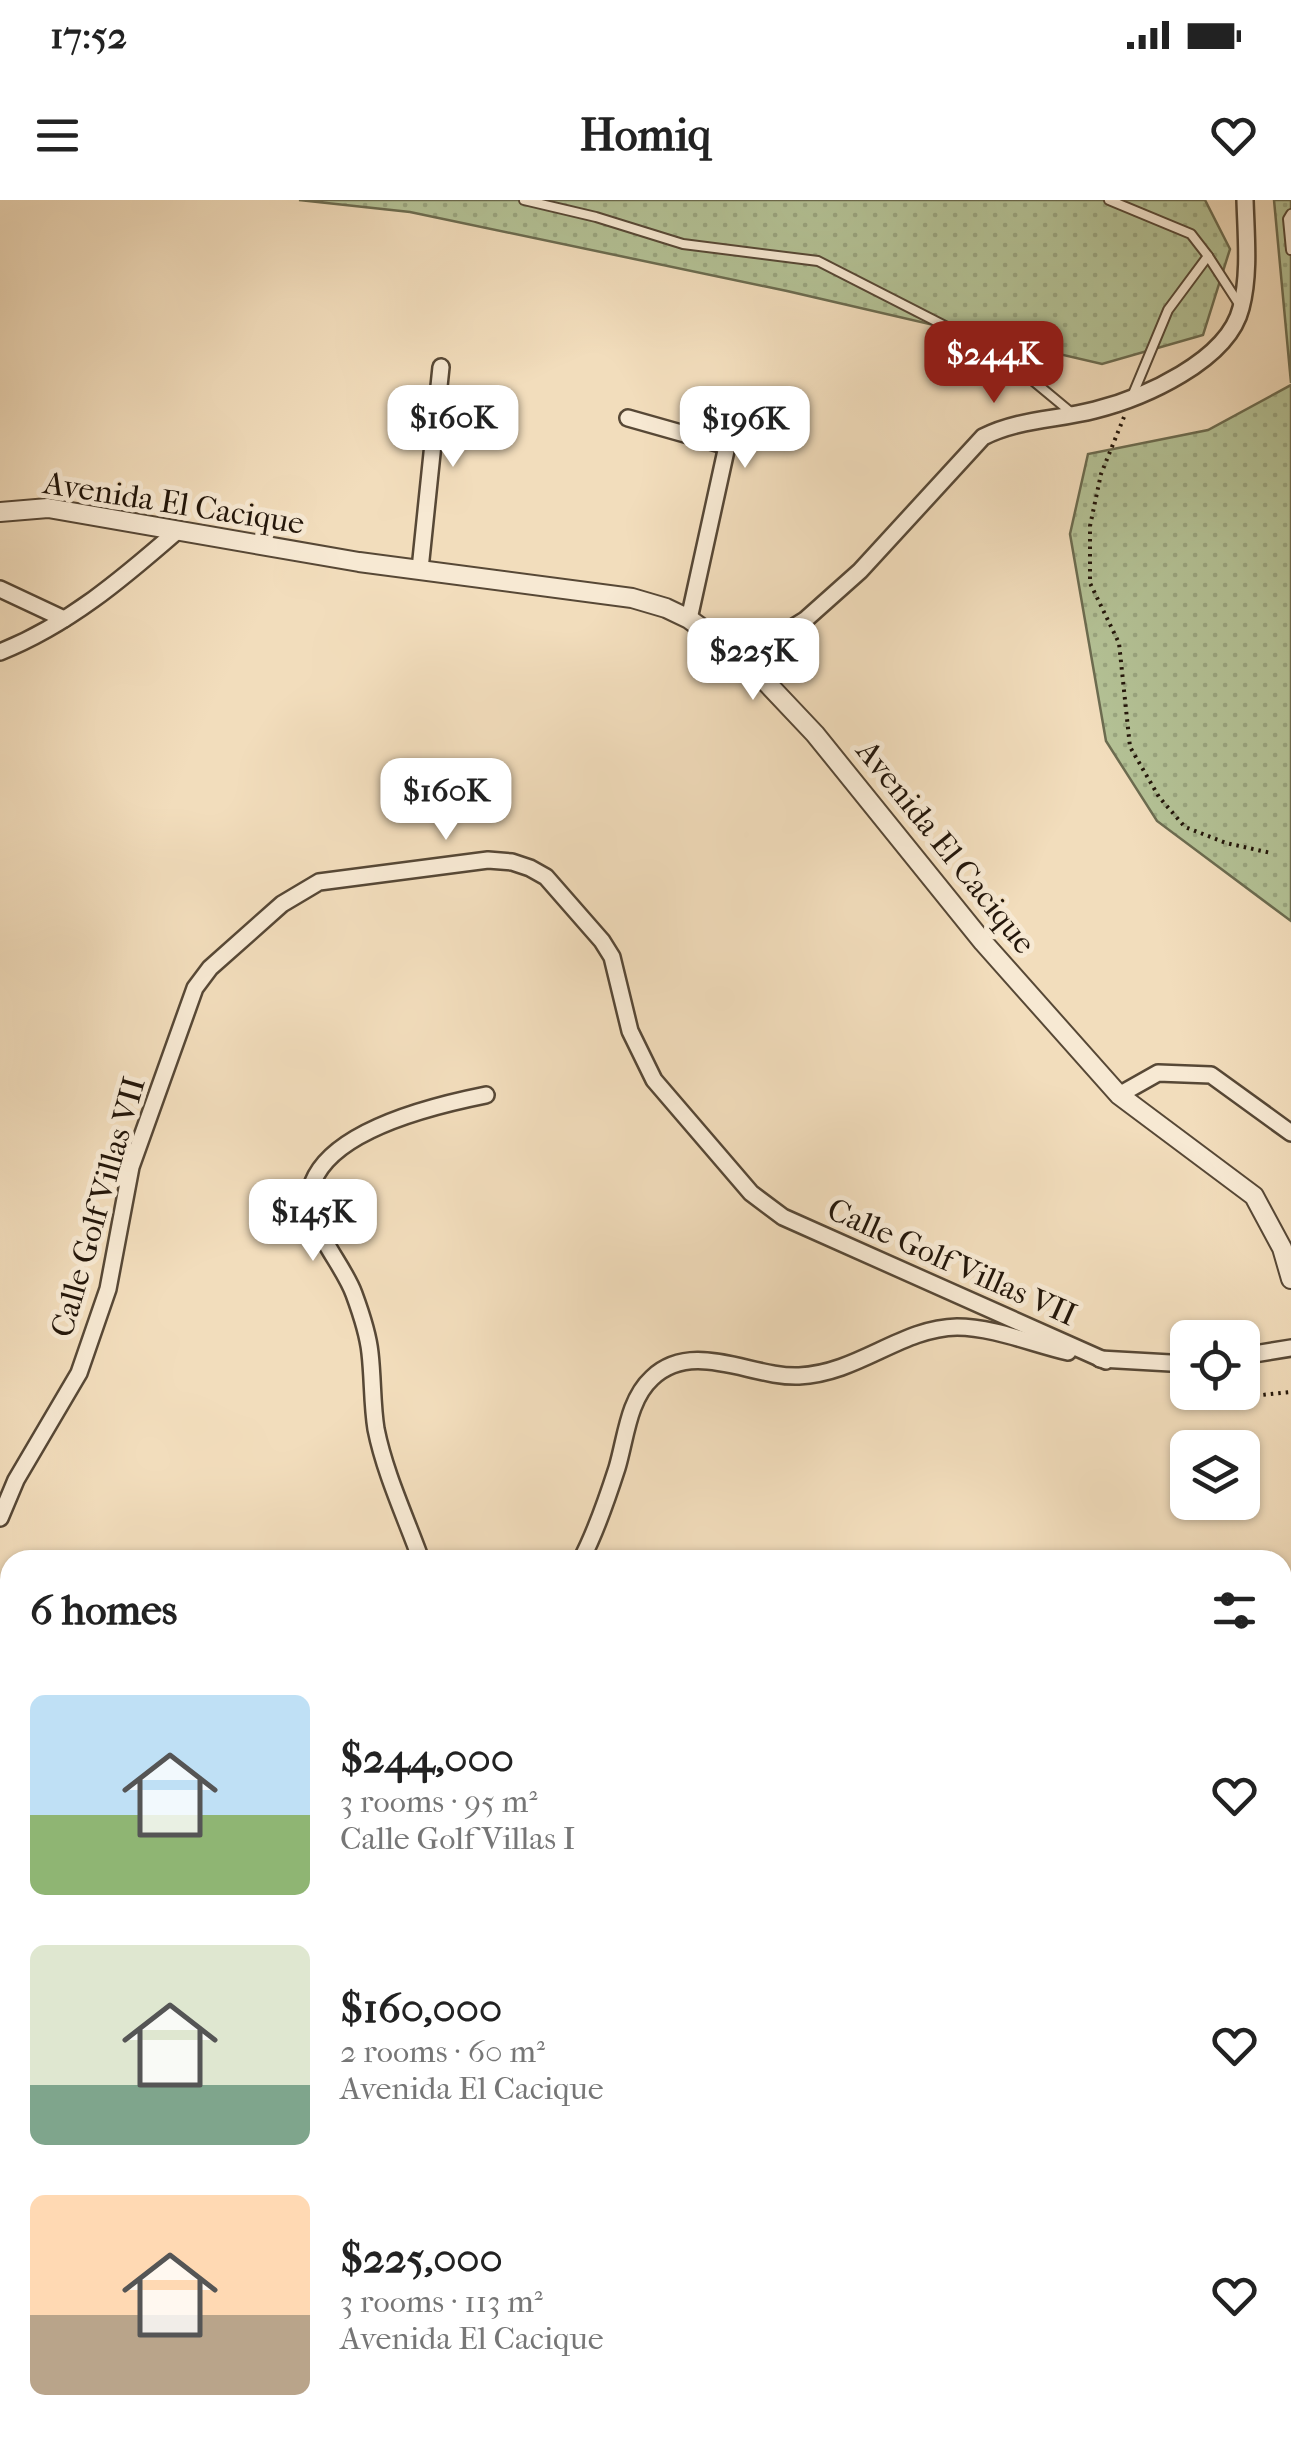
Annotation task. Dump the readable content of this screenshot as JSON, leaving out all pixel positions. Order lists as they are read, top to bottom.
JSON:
{
  "streets": {
    "street": ["Avenida El Cacique", "Calle Golf Villas VII"]
  },
  "page": {
    "status": "17:52",
    "header": "Homiq",
    "price": [
      "$244K",
      "$160K",
      "$196K",
      "$225K",
      "$160K",
      "$145K"
    ],
    "heading": "6 homes",
    "list": [
      {
        "name": "$244,000",
        "note": "3 rooms · 95 m² · Calle Golf Villas I"
      },
      {
        "name": "$160,000",
        "note": "2 rooms · 60 m² · Avenida El Cacique"
      },
      {
        "name": "$225,000",
        "note": "3 rooms · 113 m² · Avenida El Cacique"
      }
    ]
  }
}
